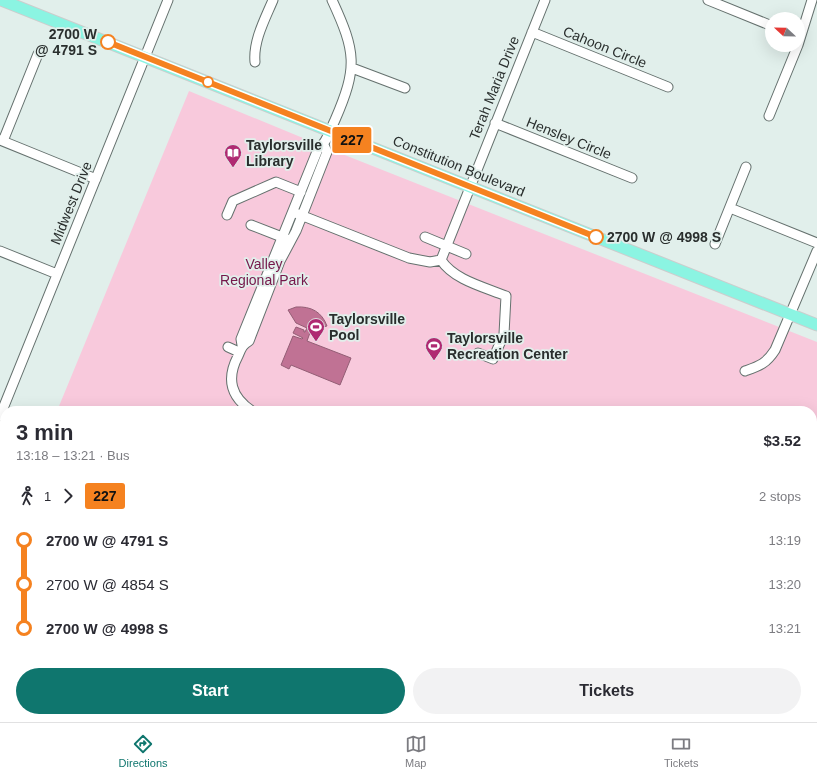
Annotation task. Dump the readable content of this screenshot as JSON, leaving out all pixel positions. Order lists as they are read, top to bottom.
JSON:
{
  "streets": {
    "main road": ["Constitution Boulevard"],
    "street": [
      "Cahoon Circle",
      "Terah Maria Drive",
      "Hensley Circle",
      "Midwest Drive"
    ]
  },
  "crossings": [
    ["Cahoon Circle", "Terah Maria Drive"],
    ["Terah Maria Drive", "Hensley Circle"],
    ["Terah Maria Drive", "Constitution Boulevard"],
    ["Constitution Boulevard", "Midwest Drive"]
  ],
  "parks": ["Valley Regional Park"],
  "places": {
    "other": ["2700 W @ 4791 S", "2700 W @ 4998 S"],
    "library": ["Taylorsville Library"],
    "sports": ["Taylorsville Pool", "Taylorsville Recreation Center"]
  },
  "lines": ["bus line 227"],
  "north": "left",
  "page": {
    "on_map": "227",
    "heading": ["3 min", "13:18 – 13:21 · Bus", "$3.52"],
    "legs": ["1", "227", "2 stops"],
    "list": [
      {
        "name": "2700 W @ 4791 S",
        "value": "13:19"
      },
      {
        "name": "2700 W @ 4854 S",
        "value": "13:20"
      },
      {
        "name": "2700 W @ 4998 S",
        "value": "13:21"
      }
    ],
    "buttons": ["Start", "Tickets"],
    "tabs": ["Directions", "Map", "Tickets"]
  }
}
